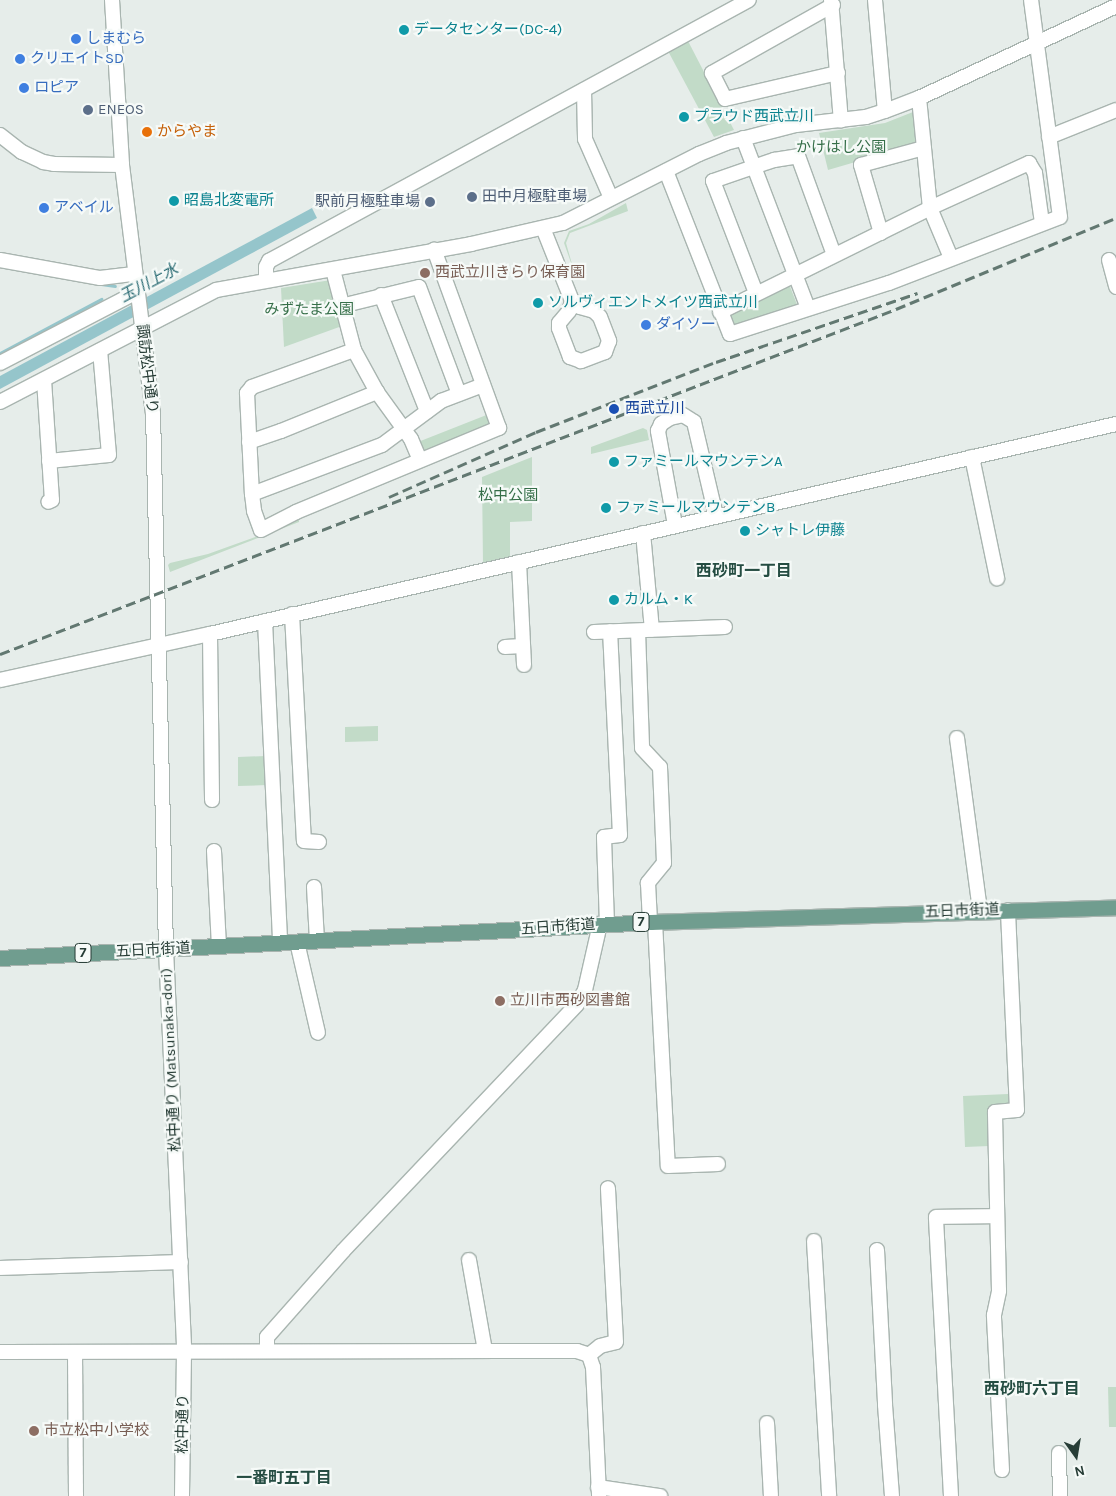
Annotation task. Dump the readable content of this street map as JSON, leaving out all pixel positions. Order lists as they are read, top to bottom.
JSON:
{
  "streets": {
    "main road": ["五日市街道", "7"],
    "street": ["諏訪松中通り", "松中通り (Matsunaka-dori)", "松中通り"]
  },
  "crossings": [
    ["諏訪松中通り", "松中通り (Matsunaka-dori)"],
    ["五日市街道", "松中通り (Matsunaka-dori)"],
    ["松中通り (Matsunaka-dori)", "松中通り"]
  ],
  "districts": ["西砂町一丁目", "西砂町六丁目", "一番町五丁目"],
  "water": ["玉川上水"],
  "parks": ["かけはし公園", "みずたま公園", "松中公園"],
  "places": [
    "データセンター(DC-4)",
    "しまむら",
    "クリエイトSD",
    "ロピア",
    "ENEOS",
    "プラウド西武立川",
    "からやま",
    "田中月極駐車場",
    "昭島北変電所",
    "駅前月極駐車場",
    "アベイル",
    "西武立川きらり保育園",
    "ソルヴィエントメイツ西武立川",
    "ダイソー",
    "西武立川",
    "ファミールマウンテンA",
    "ファミールマウンテンB",
    "シャトレ伊藤",
    "カルム・K",
    "立川市西砂図書館",
    "市立松中小学校"
  ],
  "north": "bottom"
}
